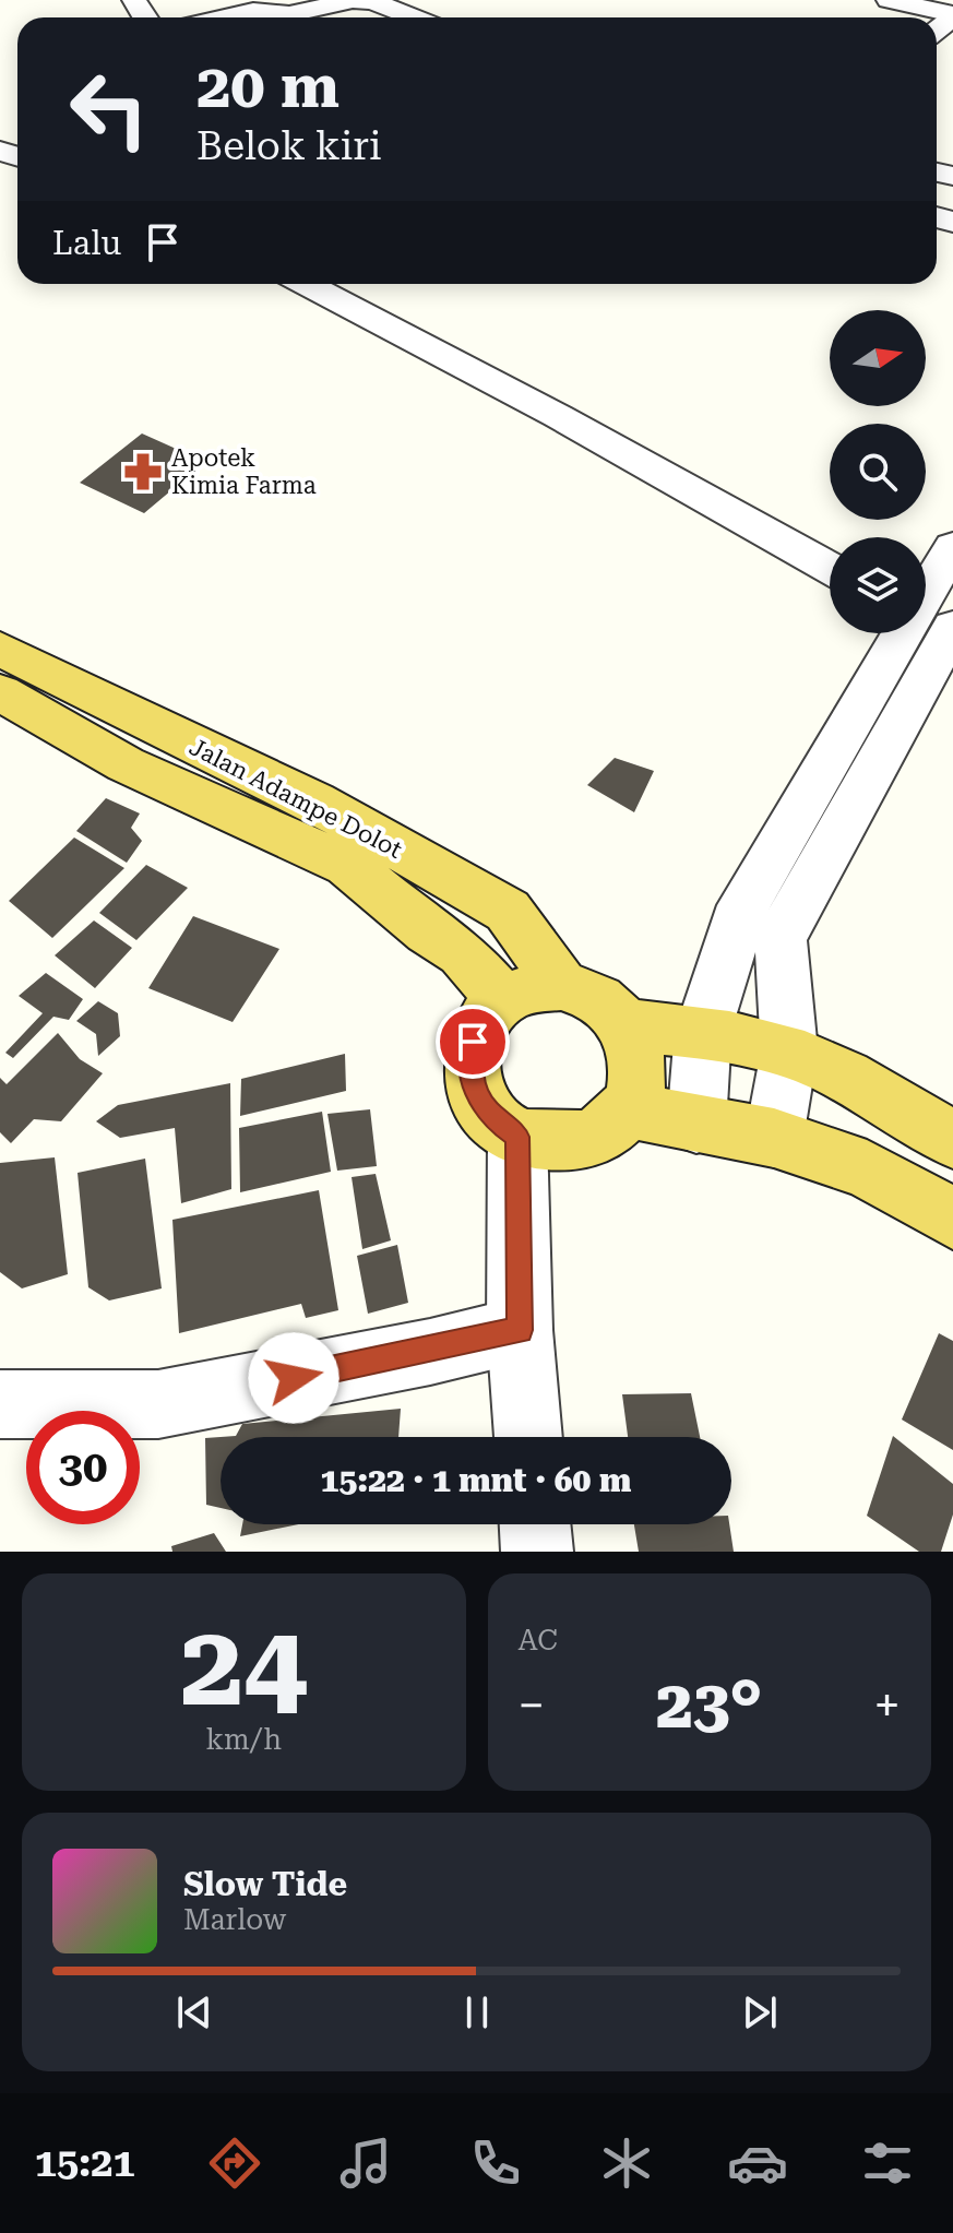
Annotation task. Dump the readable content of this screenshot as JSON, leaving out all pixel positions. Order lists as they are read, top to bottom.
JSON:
{
  "streets": {
    "highway": ["Jalan Adampe Dolot"]
  },
  "places": {
    "pharmacy": ["Apotek Kimia Farma"]
  },
  "north": "right",
  "page": {
    "turn": ["20 m", "Belok kiri"],
    "then": "Lalu",
    "limit": "30",
    "trip": "15:22 · 1 mnt · 60 m",
    "tile": [
      ["24", "km/h"],
      "AC"
    ],
    "heat": ["−", "23°", "+"],
    "song": ["Slow Tide", "Marlow"],
    "tabs": "15:21"
  }
}
